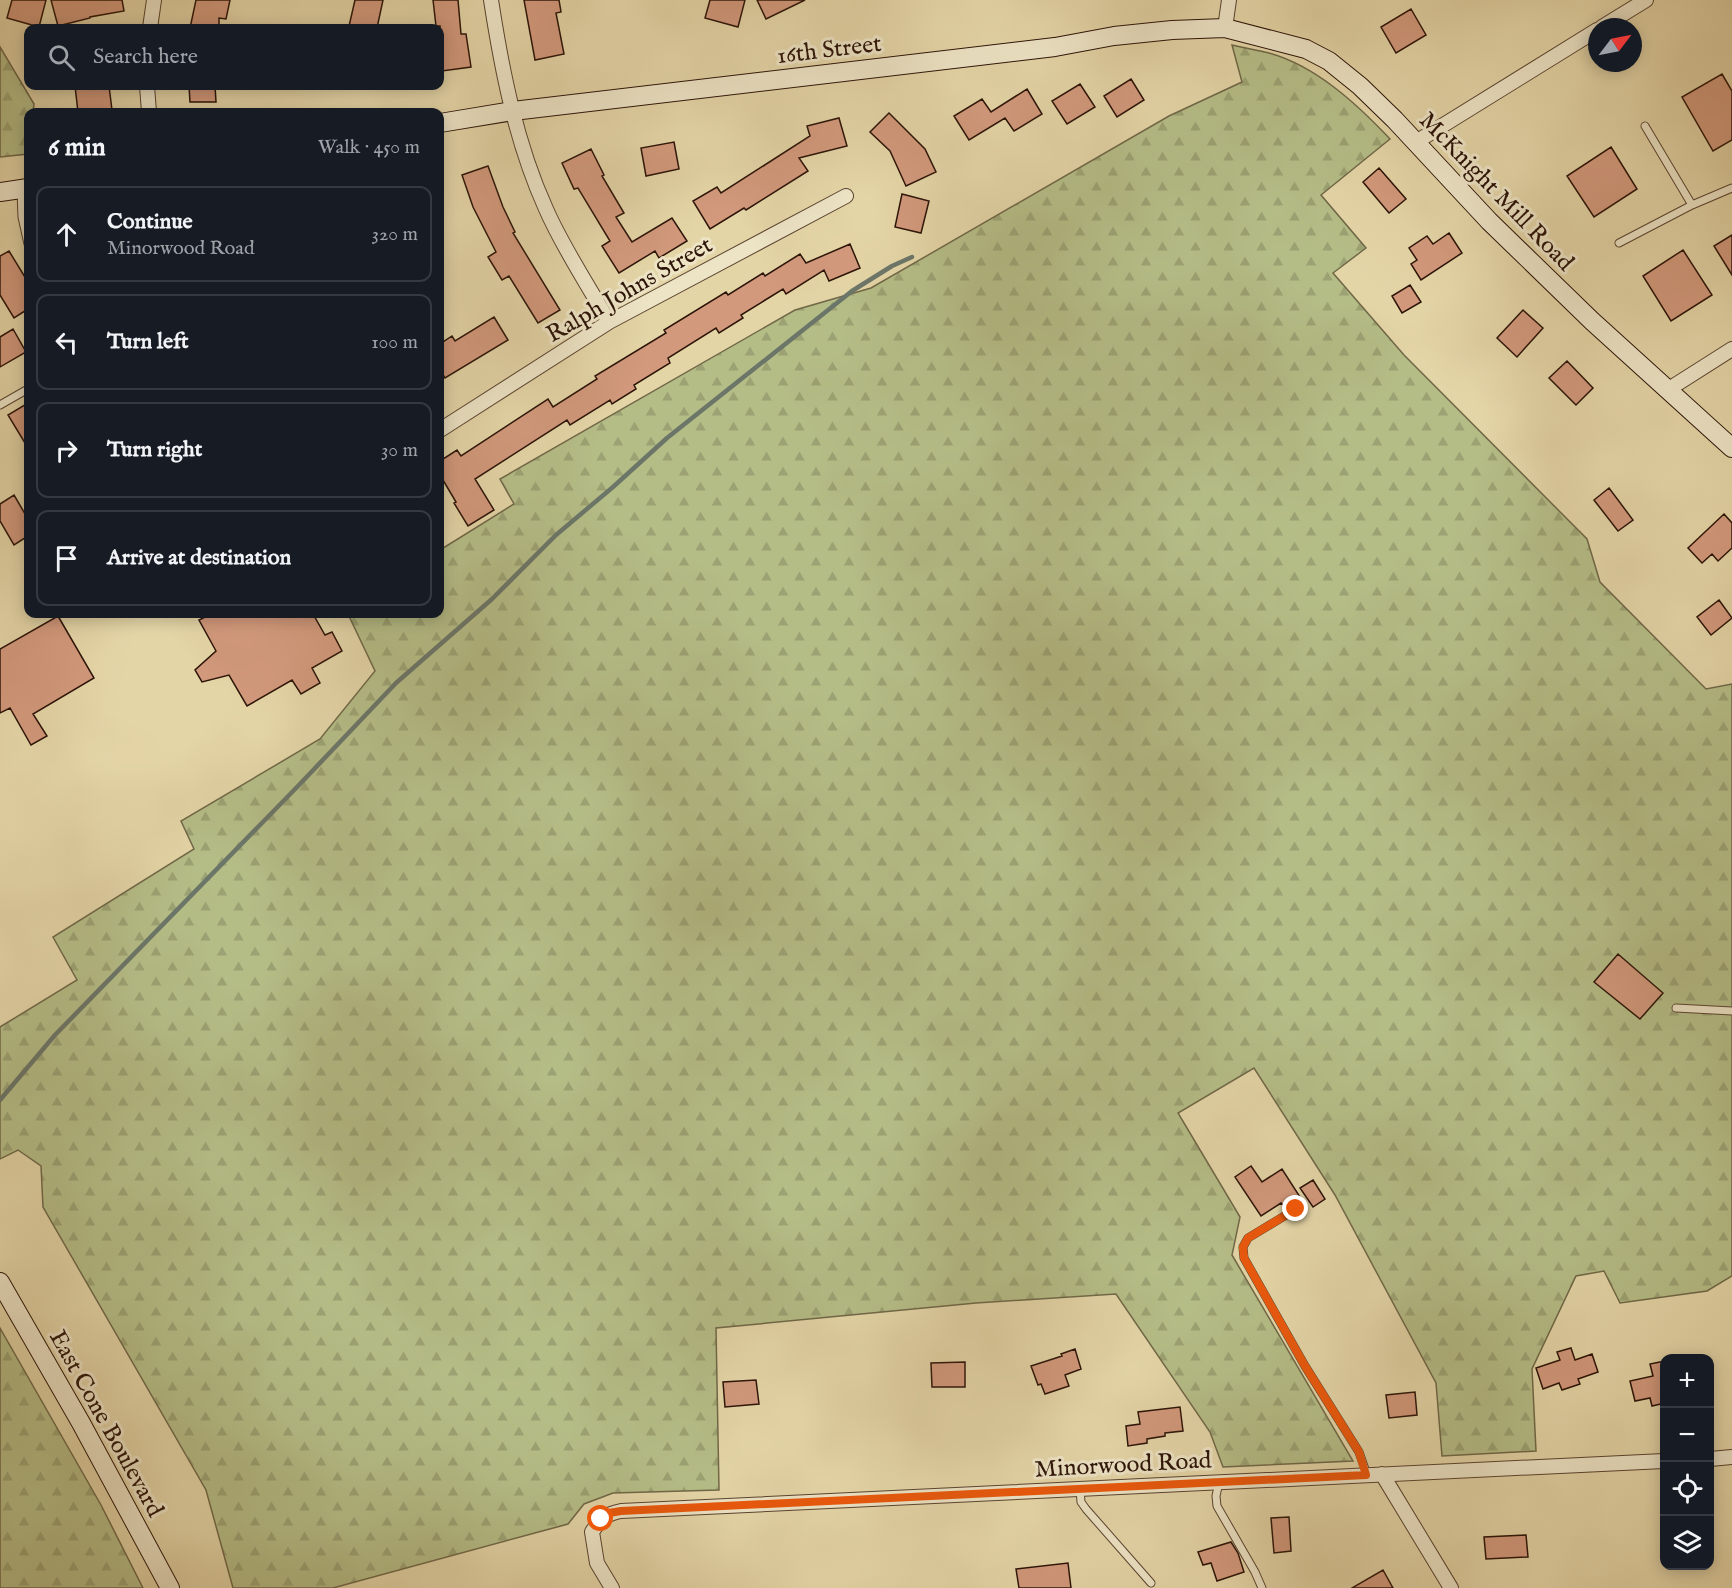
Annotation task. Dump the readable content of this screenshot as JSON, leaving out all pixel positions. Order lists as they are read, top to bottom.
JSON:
{
  "streets": {
    "street": [
      "16th Street",
      "McKnight Mill Road",
      "Ralph Johns Street",
      "East Cone Boulevard",
      "Minorwood Road"
    ]
  },
  "crossings": [
    ["16th Street", "McKnight Mill Road"]
  ],
  "north": "top right",
  "page": {
    "search": "Search here",
    "heading": ["6 min", "Walk · 450 m"],
    "list": [
      ["Continue", "Minorwood Road", "320 m"],
      ["Turn left", "100 m"],
      ["Turn right", "30 m"],
      "Arrive at destination"
    ],
    "map_buttons": ["+", "−"]
  }
}
